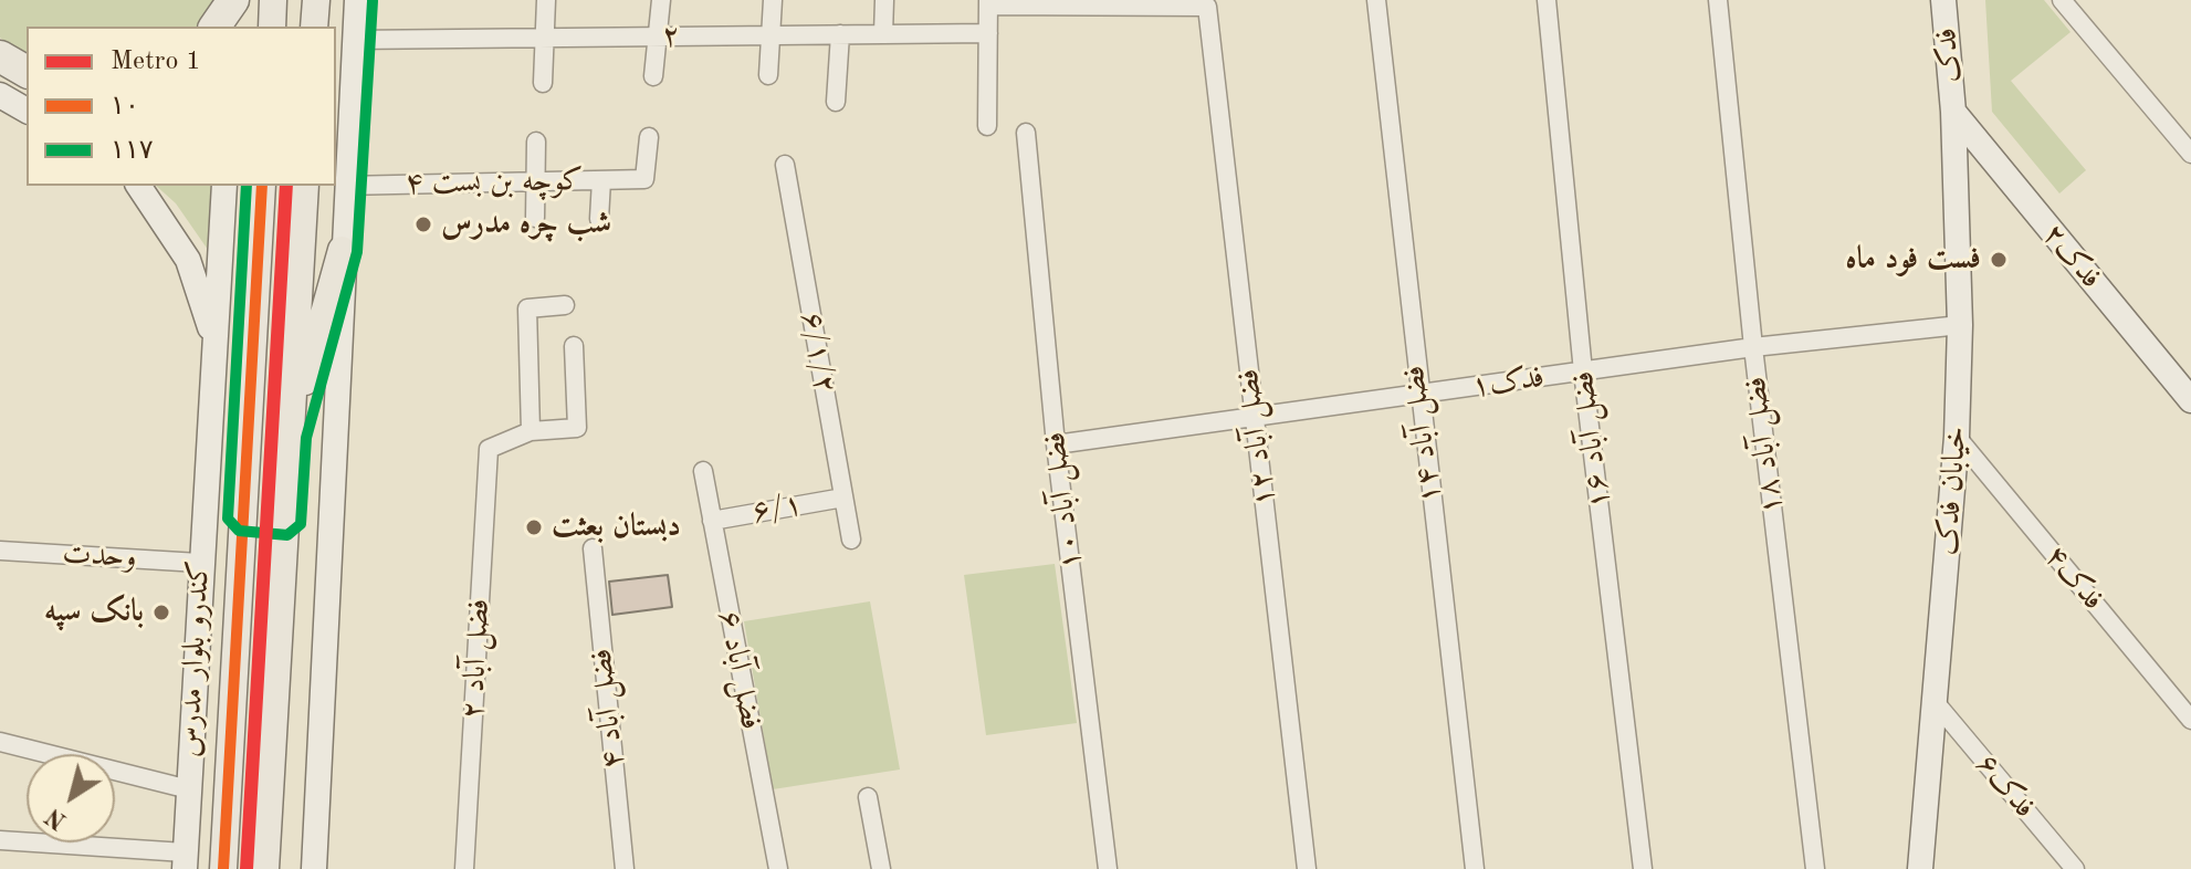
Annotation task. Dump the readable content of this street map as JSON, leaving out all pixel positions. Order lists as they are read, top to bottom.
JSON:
{
  "streets": {
    "main road": [
      "فدک",
      "فدک۲",
      "خیابان فدک",
      "کندرو بلوار مدرس"
    ],
    "street": [
      "۲",
      "کوچه بن بست ۴",
      "۶/۱/۲",
      "فدک۱",
      "فضل آباد ۱۴",
      "فضل آباد ۱۲",
      "فضل آباد ۱۶",
      "فضل آباد ۱۸",
      "فضل آباد ۱۰",
      "۶/۱",
      "وحدت",
      "فدک۴",
      "فضل آباد ۲",
      "فضل آباد ۶",
      "فضل آباد ۴",
      "فدک۶"
    ]
  },
  "crossings": [
    ["فدک", "فدک۲"],
    ["فدک", "خیابان فدک"],
    ["فدک۲", "خیابان فدک"],
    ["۶/۱/۲", "۶/۱"],
    ["فدک۱", "فضل آباد ۱۴"],
    ["فدک۱", "فضل آباد ۱۲"],
    ["فدک۱", "فضل آباد ۱۶"],
    ["فدک۱", "فضل آباد ۱۸"],
    ["فدک۱", "خیابان فدک"],
    ["فدک۱", "فضل آباد ۱۰"],
    ["خیابان فدک", "فدک۴"],
    ["خیابان فدک", "فدک۶"],
    ["۶/۱", "فضل آباد ۶"],
    ["وحدت", "کندرو بلوار مدرس"]
  ],
  "places": [
    "شب چره مدرس",
    "فست فود ماه",
    "دبستان بعثت",
    "بانک سپه"
  ],
  "lines": ["transit line ۱۱۷", "metro line 1", "transit line ۱۰"],
  "legend": ["Metro 1", "۱۰", "۱۱۷"],
  "north": "bottom left"
}
